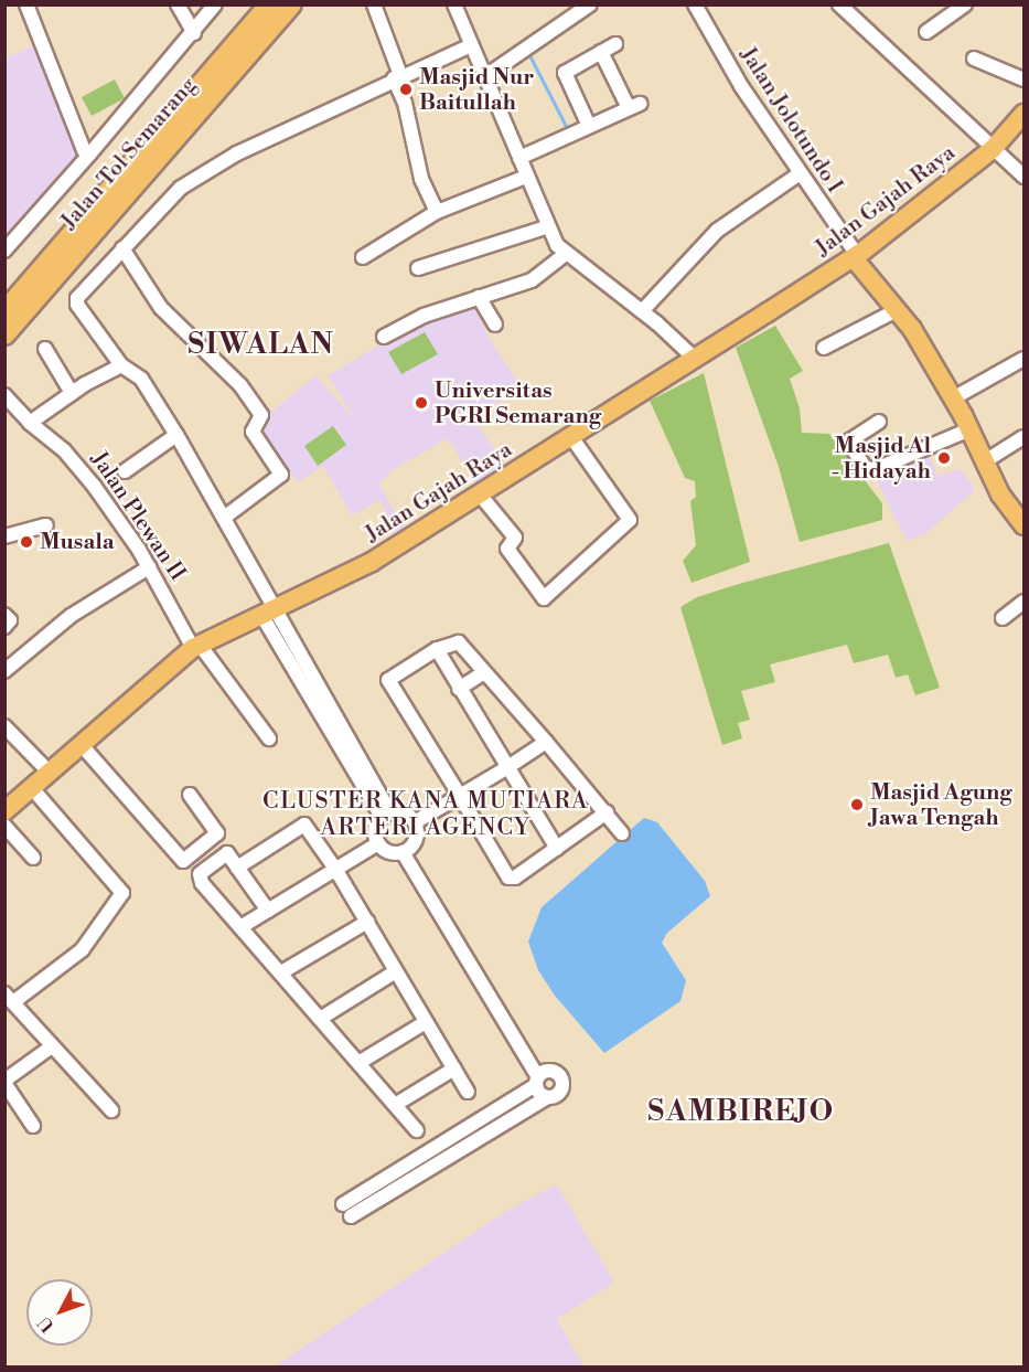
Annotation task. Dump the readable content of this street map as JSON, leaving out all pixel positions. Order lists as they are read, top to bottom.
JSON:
{
  "streets": {
    "highway": ["Jalan Tol Semarang"],
    "main road": ["Jalan Gajah Raya"],
    "street": ["Jalan Jolotundo I", "Jalan Plewan II"]
  },
  "crossings": [
    ["Jalan Jolotundo I", "Jalan Gajah Raya"],
    ["Jalan Gajah Raya", "Jalan Plewan II"]
  ],
  "districts": ["SIWALAN", "CLUSTER KANA MUTIARA ARTERI AGENCY", "SAMBIREJO"],
  "places": [
    "Masjid Nur Baitullah",
    "Universitas PGRI Semarang",
    "Masjid Al - Hidayah",
    "Musala",
    "Masjid Agung Jawa Tengah"
  ],
  "north": "bottom left"
}
